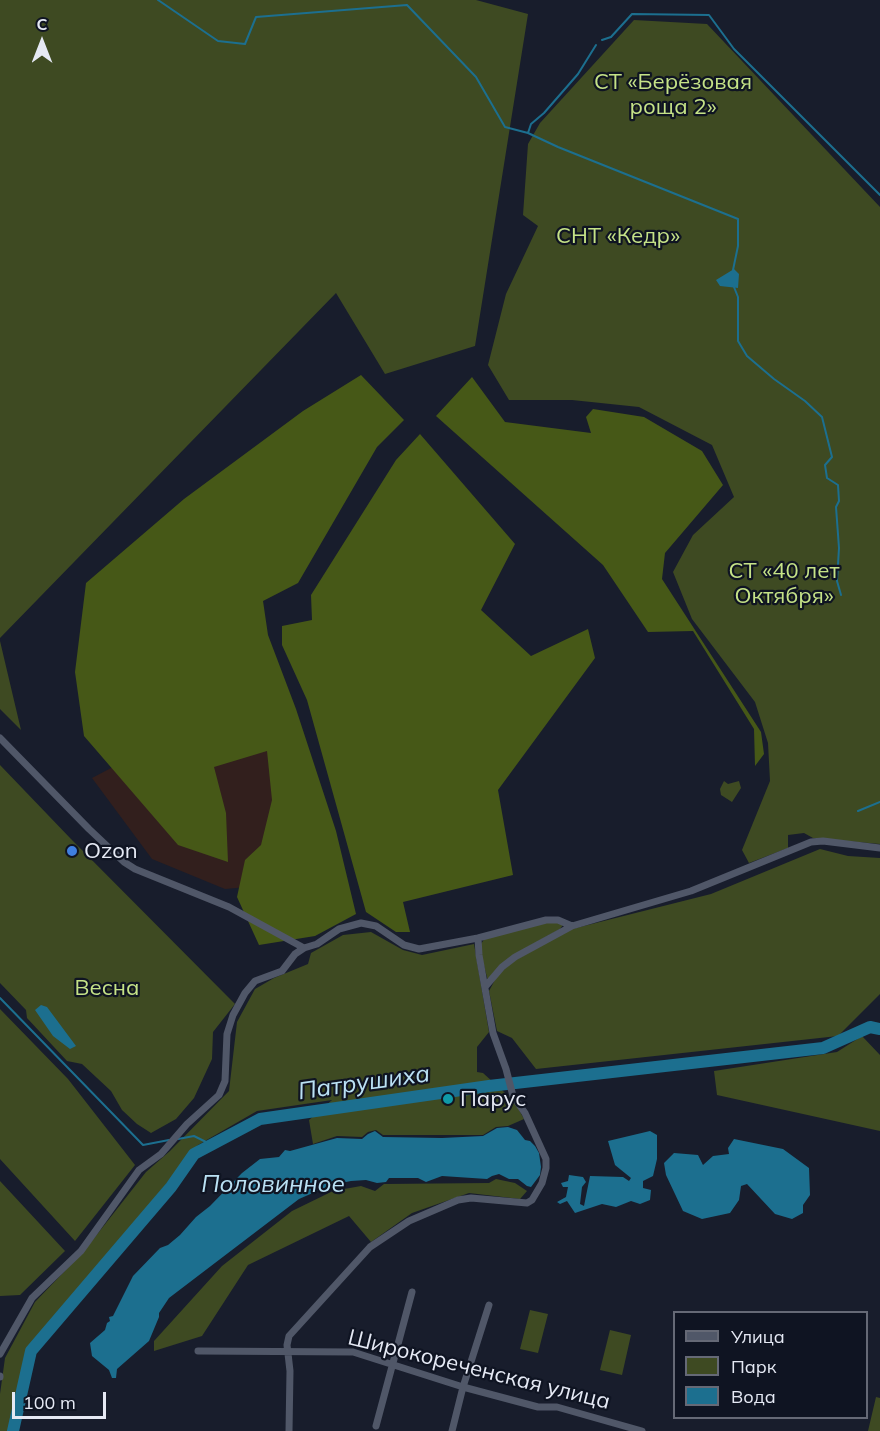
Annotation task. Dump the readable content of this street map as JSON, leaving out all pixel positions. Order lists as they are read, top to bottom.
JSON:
{
  "streets": {
    "street": ["Широкореченская улица"]
  },
  "water": ["Патрушиха", "Половинное"],
  "parks": [
    "СТ «Берёзовая роща 2»",
    "СНТ «Кедр»",
    "СТ «40 лет Октября»",
    "Весна"
  ],
  "places": ["Ozon", "Парус"],
  "legend": ["Улица", "Парк", "Вода"],
  "scale_bar": "100 m",
  "north": "top"
}
